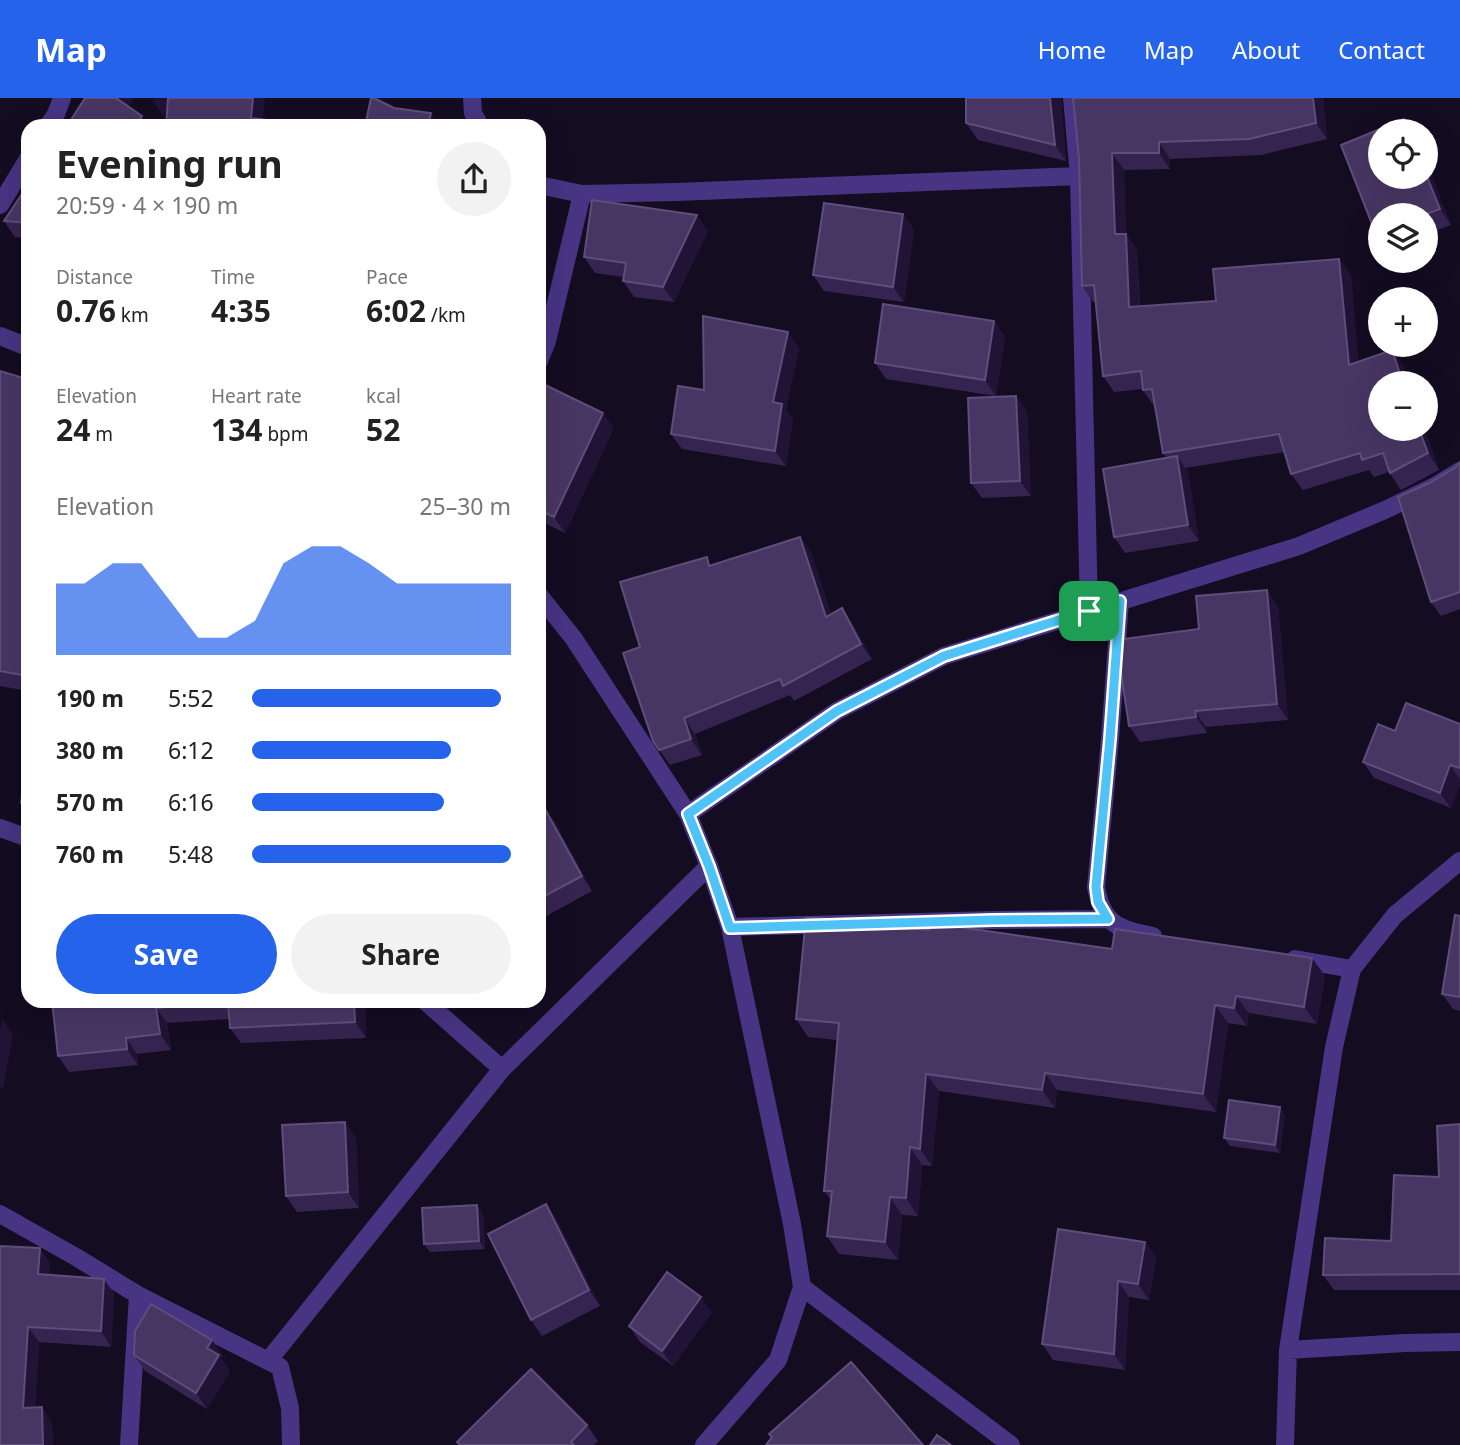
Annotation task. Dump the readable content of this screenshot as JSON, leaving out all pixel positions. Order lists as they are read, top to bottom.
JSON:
{
  "page": {
    "header": "Map",
    "nav": [
      "Home",
      "Map",
      "About",
      "Contact"
    ],
    "map_buttons": ["+", "−"],
    "heading": ["Evening run", "20:59 · 4 × 190 m"],
    "stats": [
      ["Distance", "0.76 km"],
      ["Time", "4:35"],
      ["Pace", "6:02 /km"],
      ["Elevation", "24 m"],
      ["Heart rate", "134 bpm"],
      ["kcal", "52"]
    ],
    "chart": ["Elevation", "25–30 m"],
    "list": [
      {
        "name": "190 m",
        "note": "5:52"
      },
      {
        "name": "380 m",
        "note": "6:12"
      },
      {
        "name": "570 m",
        "note": "6:16"
      },
      {
        "name": "760 m",
        "note": "5:48"
      }
    ],
    "buttons": ["Save", "Share"]
  }
}
